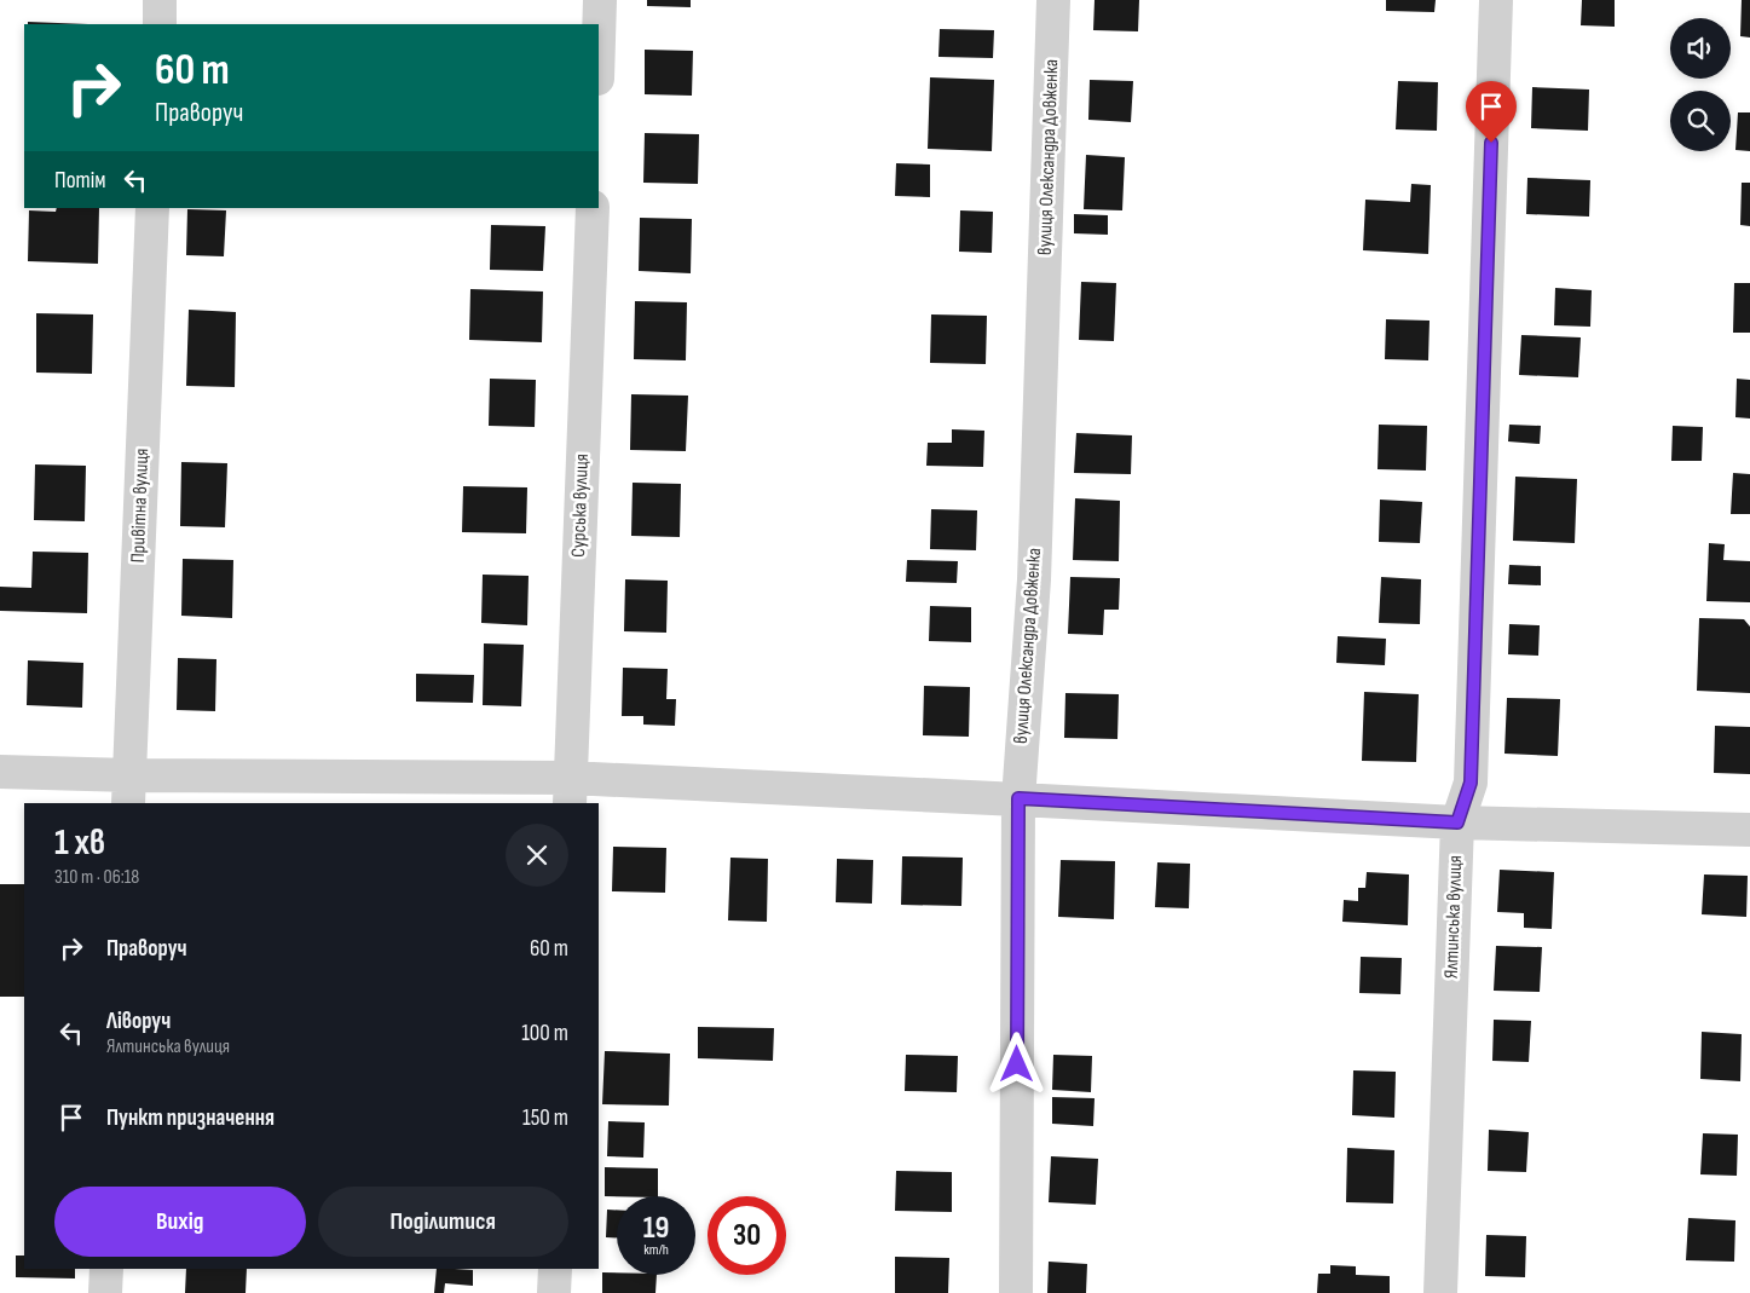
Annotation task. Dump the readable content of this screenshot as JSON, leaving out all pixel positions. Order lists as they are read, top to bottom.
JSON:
{
  "streets": {
    "street": [
      "вулиця Олександра Довженка",
      "Привітна вулиця",
      "Сурська вулиця",
      "Ялтинська вулиця"
    ]
  },
  "page": {
    "turn": ["60 m", "Праворуч"],
    "then": "Потім",
    "heading": ["1 хв", "310 m · 06:18"],
    "list": [
      {
        "name": "Праворуч",
        "value": "60 m"
      },
      {
        "name": "Ліворуч",
        "note": "Ялтинська вулиця",
        "value": "100 m"
      },
      {
        "name": "Пункт призначення",
        "value": "150 m"
      }
    ],
    "buttons": ["Вихід", "Поділитися"],
    "speed": "19 km/h",
    "limit": "30"
  }
}
